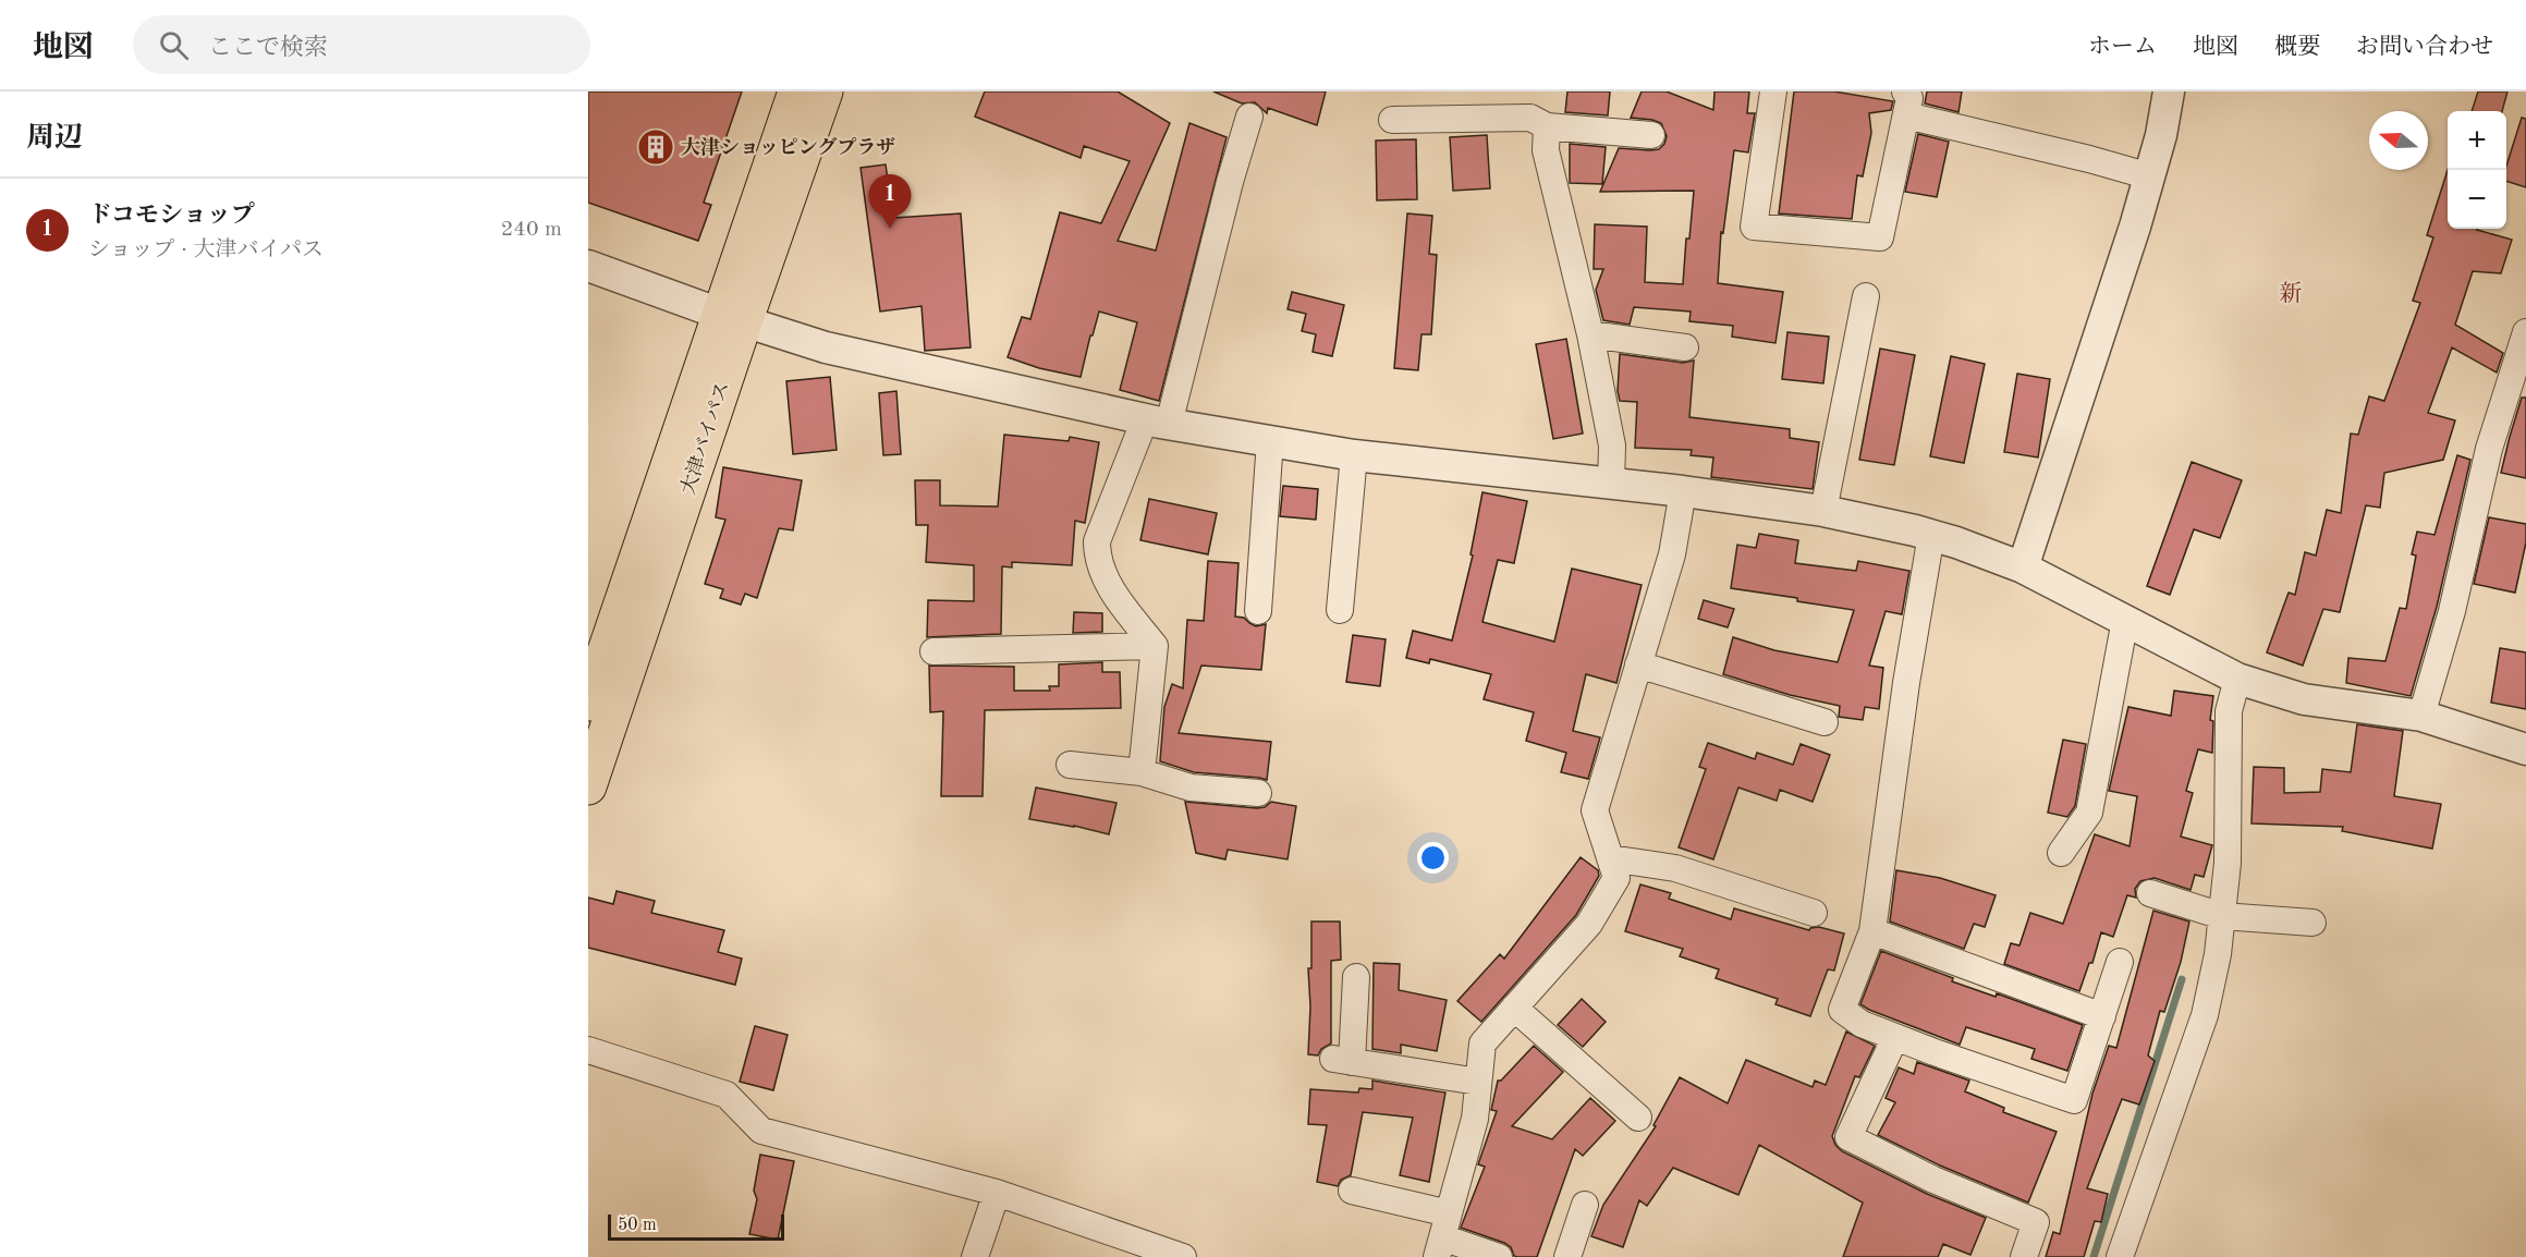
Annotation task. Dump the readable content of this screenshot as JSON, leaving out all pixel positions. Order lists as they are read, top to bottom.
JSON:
{
  "streets": {
    "highway": ["大津バイパス"]
  },
  "districts": ["新"],
  "places": {
    "building": ["大津ショッピングプラザ"]
  },
  "scale_bar": "50 m",
  "north": "left",
  "page": {
    "header": "地図",
    "search": "ここで検索",
    "nav": [
      "ホーム",
      "地図",
      "概要",
      "お問い合わせ"
    ],
    "heading": "周辺",
    "map_buttons": ["+", "−"],
    "pins": "1",
    "list": [
      {
        "mark": "1",
        "name": "ドコモショップ",
        "note": "ショップ · 大津バイパス",
        "value": "240 m"
      }
    ],
    "scale": "50 m"
  }
}
